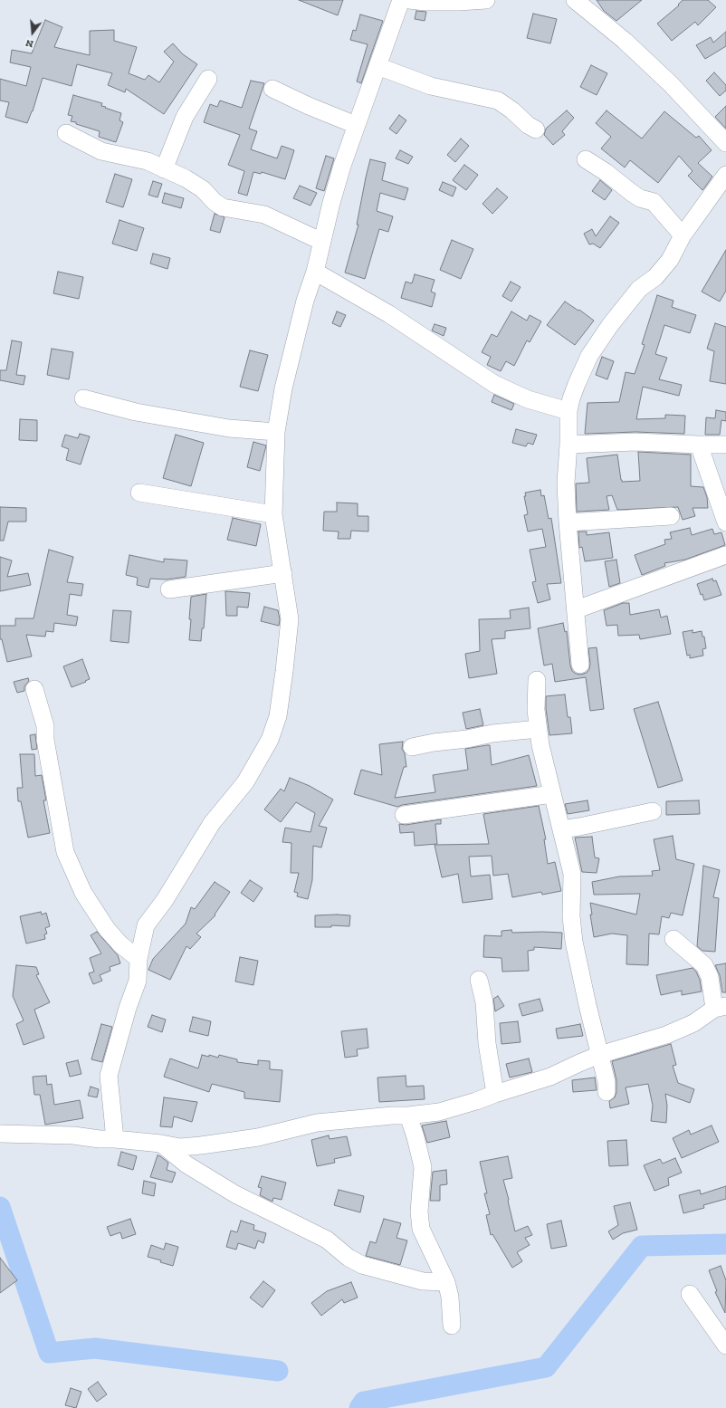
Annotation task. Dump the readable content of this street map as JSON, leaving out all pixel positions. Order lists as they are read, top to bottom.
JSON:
{
  "north": "bottom"
}
